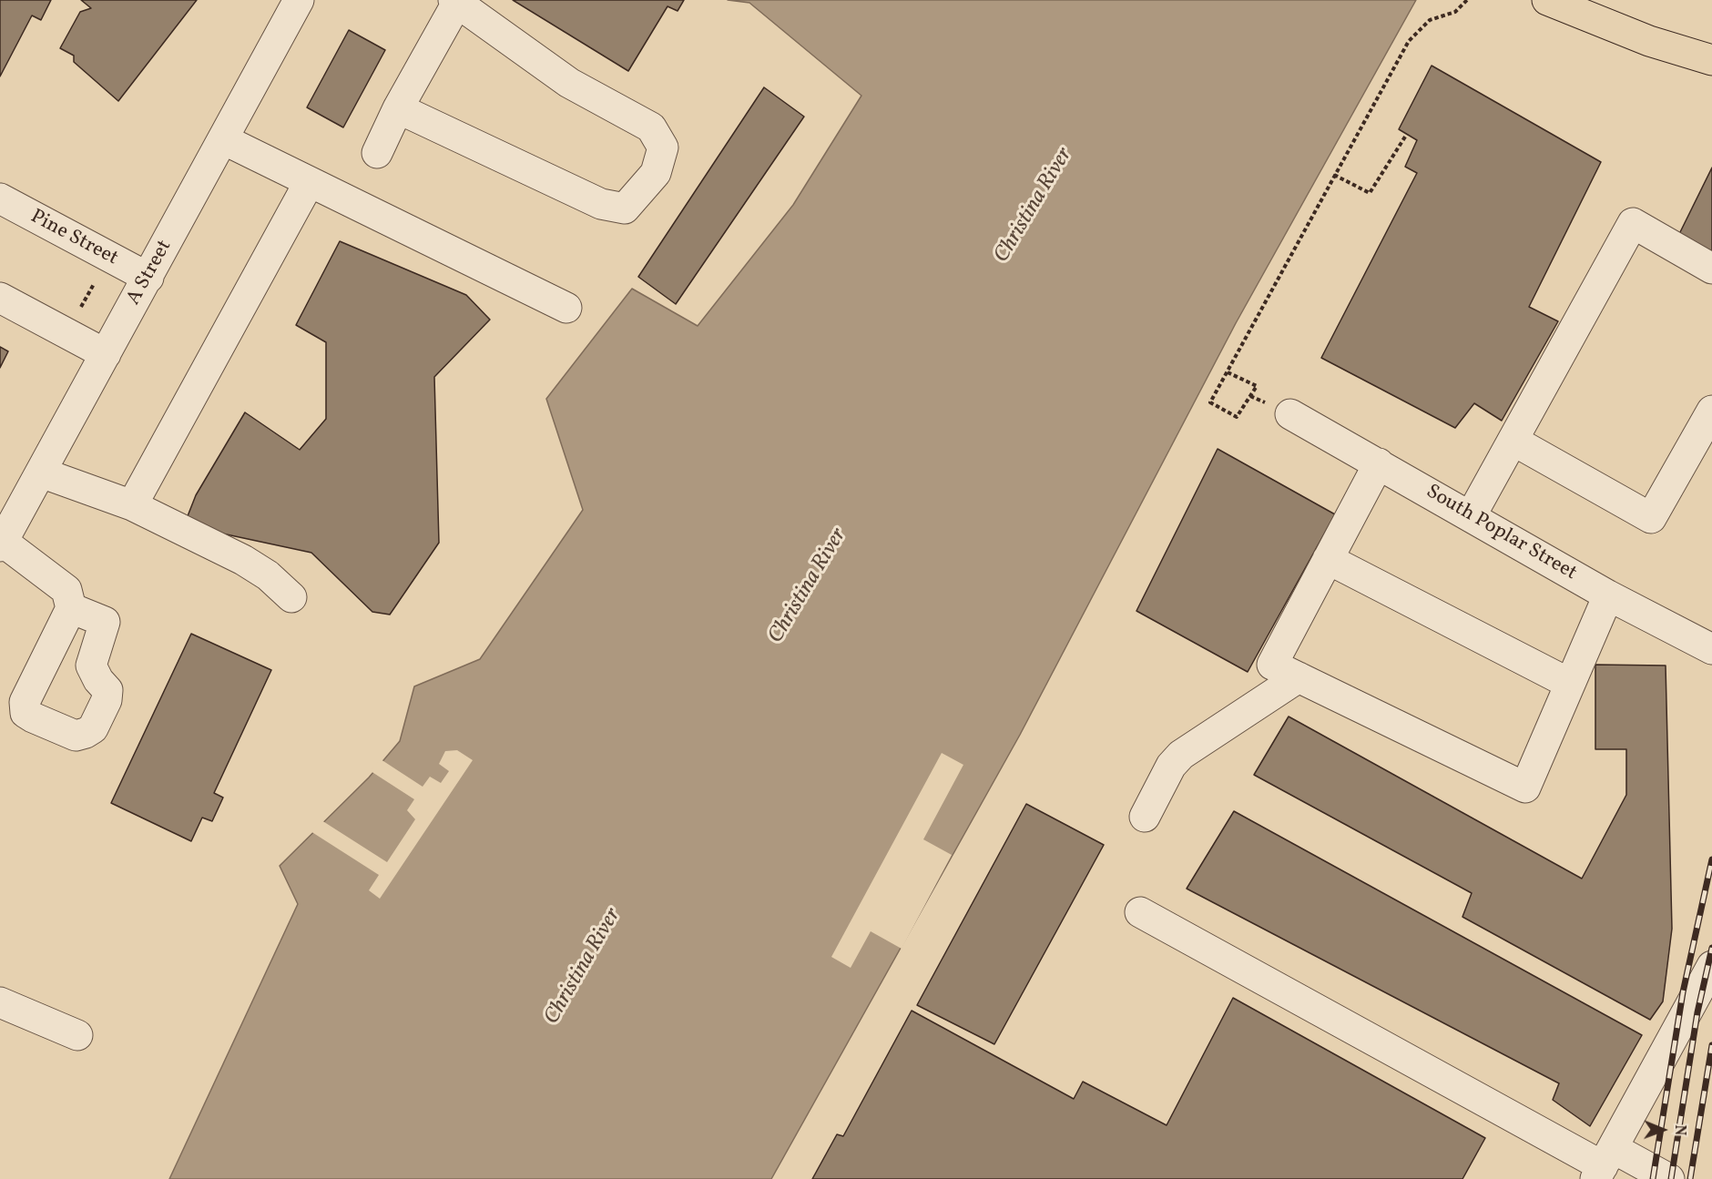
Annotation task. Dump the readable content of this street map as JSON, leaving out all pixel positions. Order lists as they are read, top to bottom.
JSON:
{
  "streets": {
    "street": ["Pine Street", "A Street", "South Poplar Street"]
  },
  "crossings": [
    ["Pine Street", "A Street"]
  ],
  "water": ["Christina River"],
  "north": "right"
}
